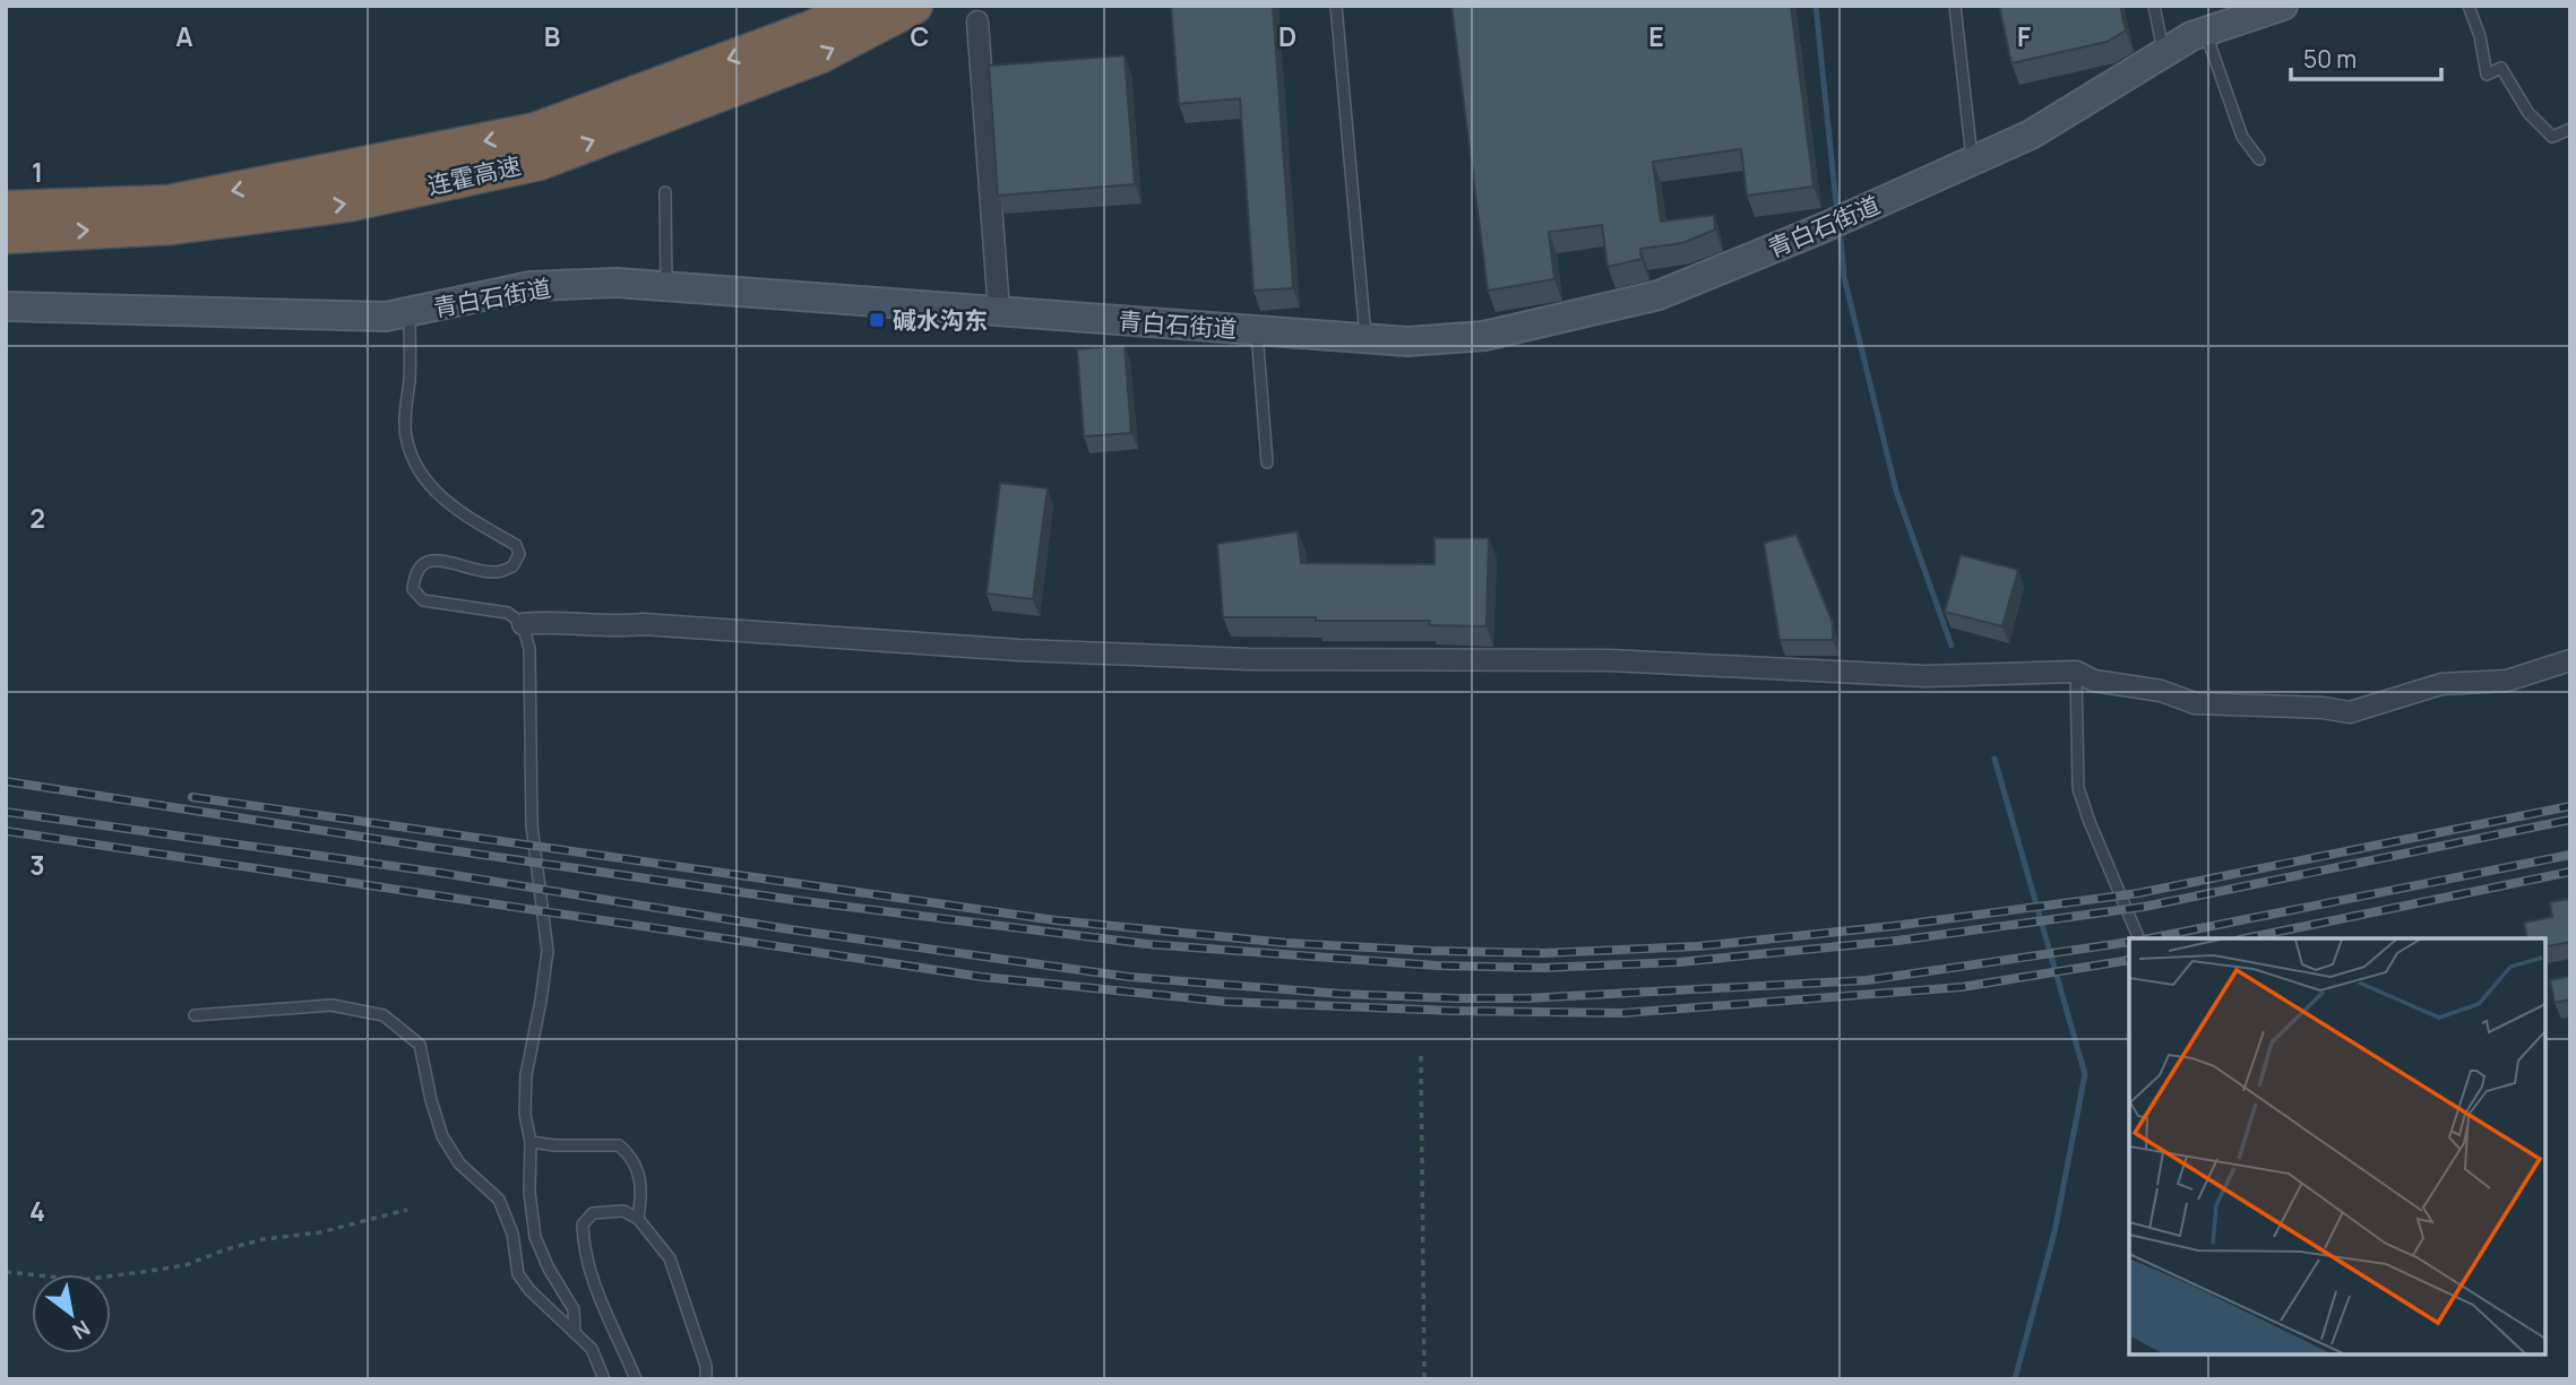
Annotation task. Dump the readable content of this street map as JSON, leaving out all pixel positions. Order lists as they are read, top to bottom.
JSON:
{
  "streets": {
    "highway": ["连霍高速"],
    "street": ["青白石街道"]
  },
  "places": {
    "transit": ["碱水沟东"]
  },
  "scale_bar": "50 m",
  "north": "bottom right",
  "grid": {
    "columns": [
      "A",
      "B",
      "C",
      "D",
      "E",
      "F"
    ],
    "rows": [
      "1",
      "2",
      "3",
      "4"
    ]
  }
}
